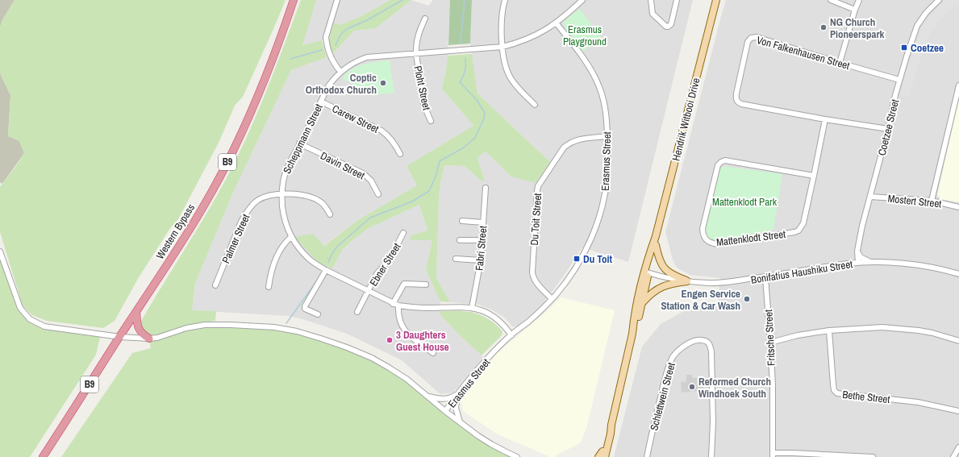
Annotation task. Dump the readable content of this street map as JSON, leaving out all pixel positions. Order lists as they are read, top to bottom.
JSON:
{
  "streets": {
    "highway": ["B9", "Western Bypass"],
    "main road": ["Hendrik Witbooi Drive"],
    "street": [
      "Von Falkenhausen Street",
      "Ploht Street",
      "Carew Street",
      "Coetzee Street",
      "Scheppmann Street",
      "Erasmus Street",
      "Davin Street",
      "Mostert Street",
      "Du Toit Street",
      "Mattenklodt Street",
      "Palmer Street",
      "Fabri Street",
      "Ebner Street",
      "Bonifatius Haushiku Street",
      "Fritsche Street",
      "Schlettwein Street",
      "Bethe Street"
    ]
  },
  "crossings": [
    ["Von Falkenhausen Street", "Coetzee Street"],
    ["Von Falkenhausen Street", "Mattenklodt Street"],
    ["Ploht Street", "Scheppmann Street"],
    ["Carew Street", "Scheppmann Street"],
    ["Hendrik Witbooi Drive", "Bonifatius Haushiku Street"],
    ["Coetzee Street", "Mostert Street"],
    ["Coetzee Street", "Bonifatius Haushiku Street"],
    ["Scheppmann Street", "Erasmus Street"],
    ["Scheppmann Street", "Davin Street"],
    ["Scheppmann Street", "Palmer Street"],
    ["Scheppmann Street", "Fabri Street"],
    ["Scheppmann Street", "Ebner Street"],
    ["Erasmus Street", "Du Toit Street"],
    ["Bonifatius Haushiku Street", "Fritsche Street"]
  ],
  "parks": ["Erasmus Playground", "Mattenklodt Park"],
  "places": {
    "other": [
      "NG Church Pioneerspark",
      "Coptic Orthodox Church",
      "Engen Service Station & Car Wash",
      "3 Daughters Guest House",
      "Reformed Church Windhoek South"
    ],
    "transit": ["Coetzee", "Du Toit"]
  }
}
